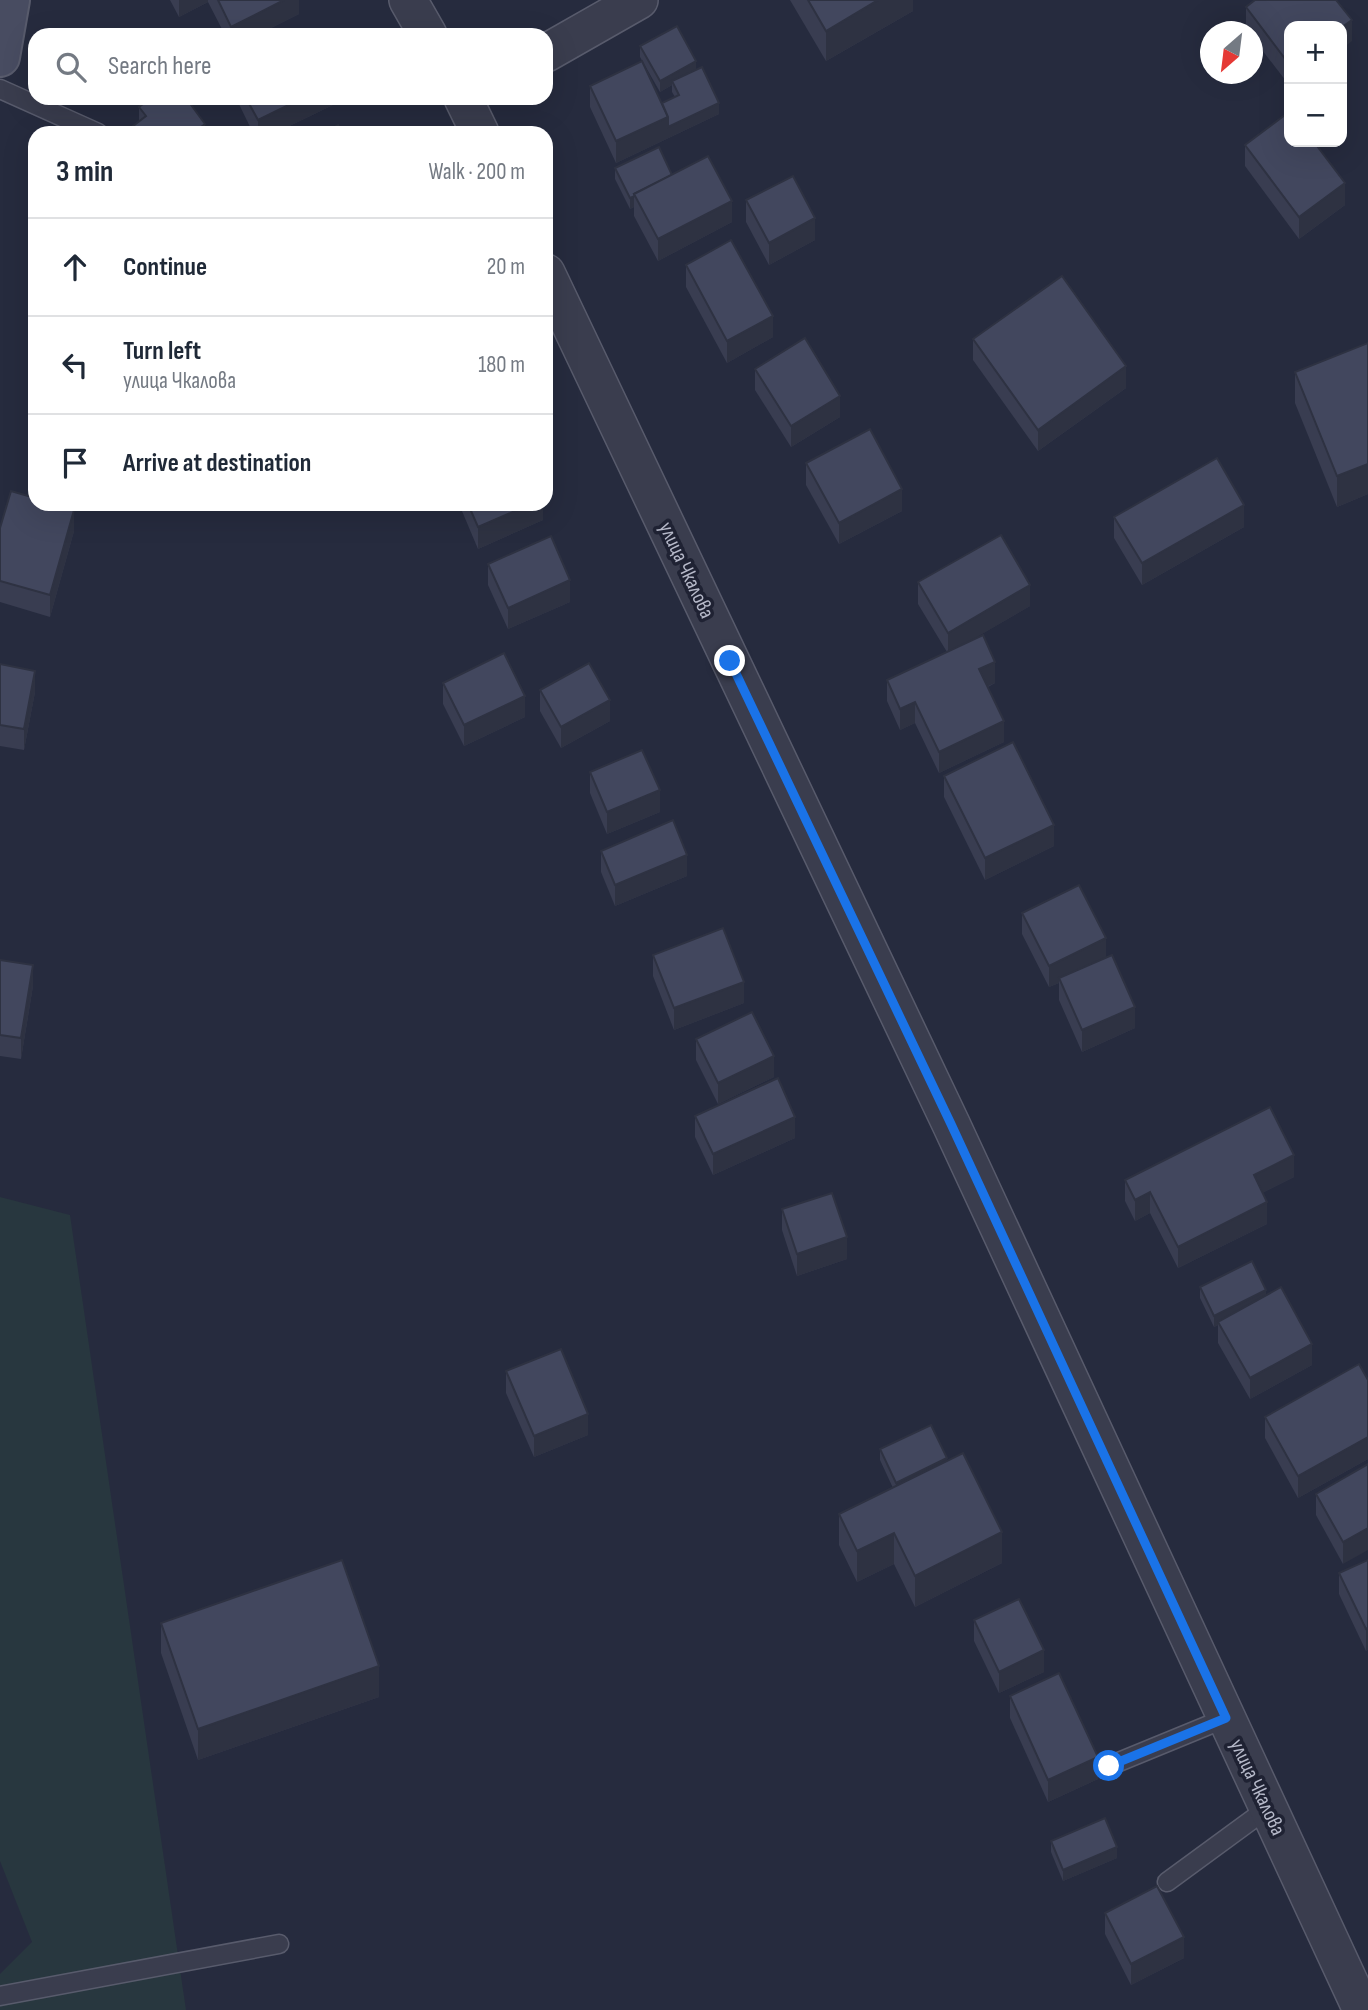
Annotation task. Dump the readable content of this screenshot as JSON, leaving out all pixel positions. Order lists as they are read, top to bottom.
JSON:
{
  "streets": {
    "street": ["улица Чкалова"]
  },
  "north": "bottom left",
  "page": {
    "map_buttons": ["+", "−"],
    "search": "Search here",
    "heading": ["3 min", "Walk · 200 m"],
    "list": [
      ["Continue", "20 m"],
      ["Turn left", "улица Чкалова", "180 m"],
      "Arrive at destination"
    ]
  }
}
